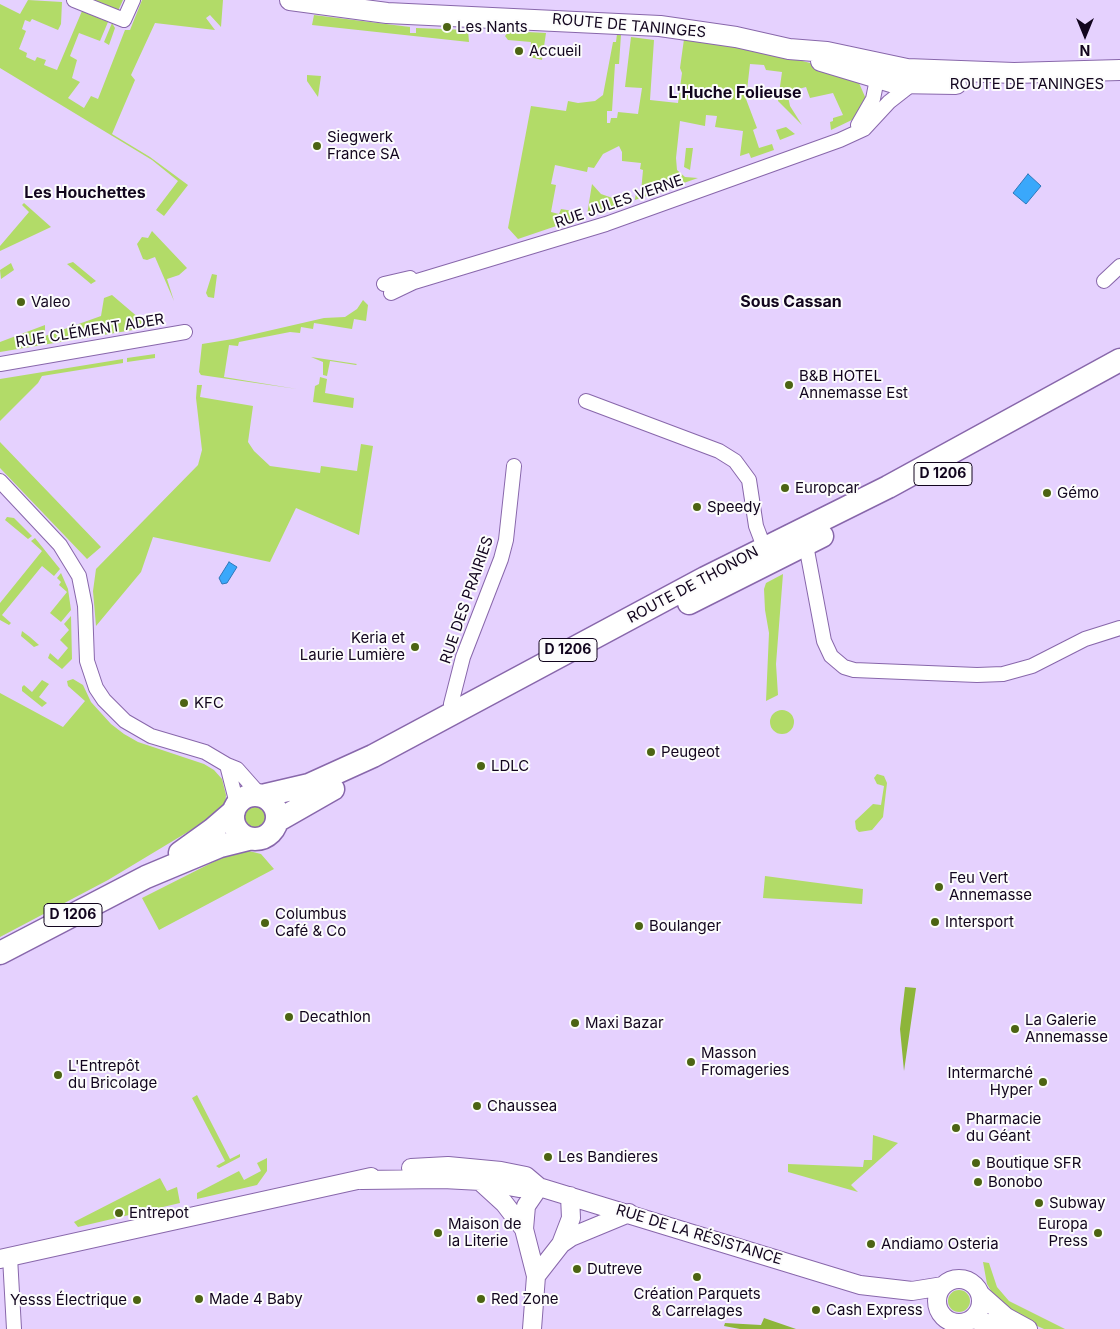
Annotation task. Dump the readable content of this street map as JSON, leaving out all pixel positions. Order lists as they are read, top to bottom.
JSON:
{
  "streets": {
    "main road": ["ROUTE DE TANINGES", "D 1206", "ROUTE DE THONON"],
    "street": [
      "RUE JULES VERNE",
      "RUE CLÉMENT ADER",
      "RUE DES PRAIRIES",
      "RUE DE LA RÉSISTANCE"
    ]
  },
  "crossings": [
    ["ROUTE DE TANINGES", "RUE JULES VERNE"],
    ["D 1206", "ROUTE DE THONON"],
    ["ROUTE DE THONON", "RUE DES PRAIRIES"]
  ],
  "districts": ["L'Huche Folieuse", "Les Houchettes", "Sous Cassan"],
  "places": [
    "Les Nants",
    "Accueil",
    "Siegwerk France SA",
    "Valeo",
    "B&B HOTEL Annemasse Est",
    "Europcar",
    "Gémo",
    "Speedy",
    "Keria et Laurie Lumière",
    "KFC",
    "Peugeot",
    "LDLC",
    "Feu Vert Annemasse",
    "Intersport",
    "Columbus Café & Co",
    "Boulanger",
    "Decathlon",
    "Maxi Bazar",
    "La Galerie Annemasse",
    "Masson Fromageries",
    "L'Entrepôt du Bricolage",
    "Intermarché Hyper",
    "Chaussea",
    "Pharmacie du Géant",
    "Les Bandieres",
    "Boutique SFR",
    "Bonobo",
    "Subway",
    "Entrepot",
    "Maison de la Literie",
    "Europa Press",
    "Andiamo Osteria",
    "Dutreve",
    "Création Parquets & Carrelages",
    "Made 4 Baby",
    "Red Zone",
    "Yesss Électrique",
    "Cash Express"
  ],
  "north": "bottom"
}
